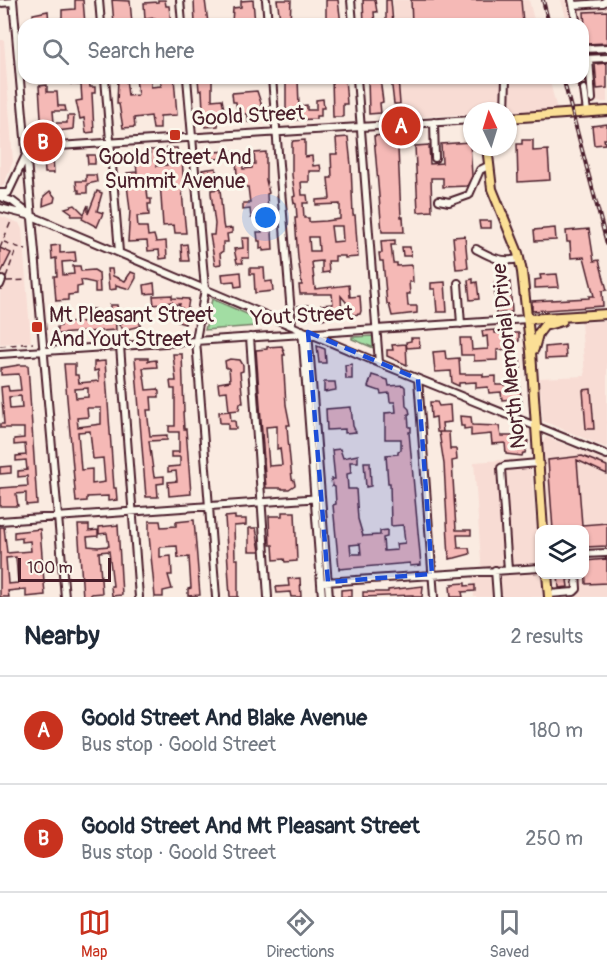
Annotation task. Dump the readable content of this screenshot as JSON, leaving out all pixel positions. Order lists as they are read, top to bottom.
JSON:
{
  "streets": {
    "main road": ["Yout Street", "North Memorial Drive"],
    "street": ["Goold Street"]
  },
  "crossings": [
    ["Yout Street", "North Memorial Drive"]
  ],
  "places": {
    "transit": ["Goold Street And Summit Avenue", "Mt Pleasant Street And Yout Street"]
  },
  "scale_bar": "100 m",
  "north": "top",
  "page": {
    "search": "Search here",
    "pins": ["A", "B"],
    "scale": "100 m",
    "heading": ["Nearby", "2 results"],
    "list": [
      {
        "mark": "A",
        "name": "Goold Street And Blake Avenue",
        "note": "Bus stop · Goold Street",
        "value": "180 m"
      },
      {
        "mark": "B",
        "name": "Goold Street And Mt Pleasant Street",
        "note": "Bus stop · Goold Street",
        "value": "250 m"
      }
    ],
    "nav": ["Map", "Directions", "Saved"]
  }
}
